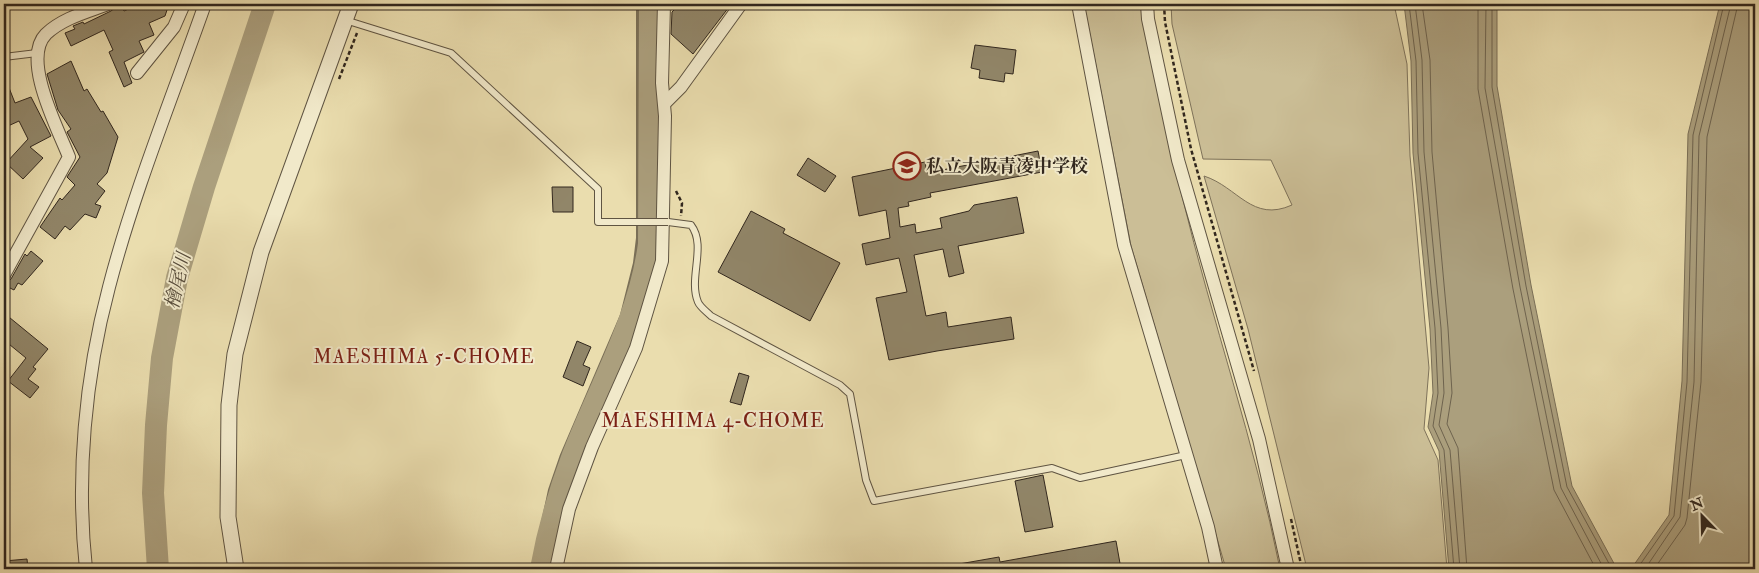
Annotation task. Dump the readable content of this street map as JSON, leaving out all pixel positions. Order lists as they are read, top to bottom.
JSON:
{
  "districts": ["MAESHIMA 5-CHOME", "MAESHIMA 4-CHOME"],
  "water": ["檜尾川"],
  "places": {
    "school or university": ["私立大阪青凌中学校"]
  },
  "north": "top left"
}
